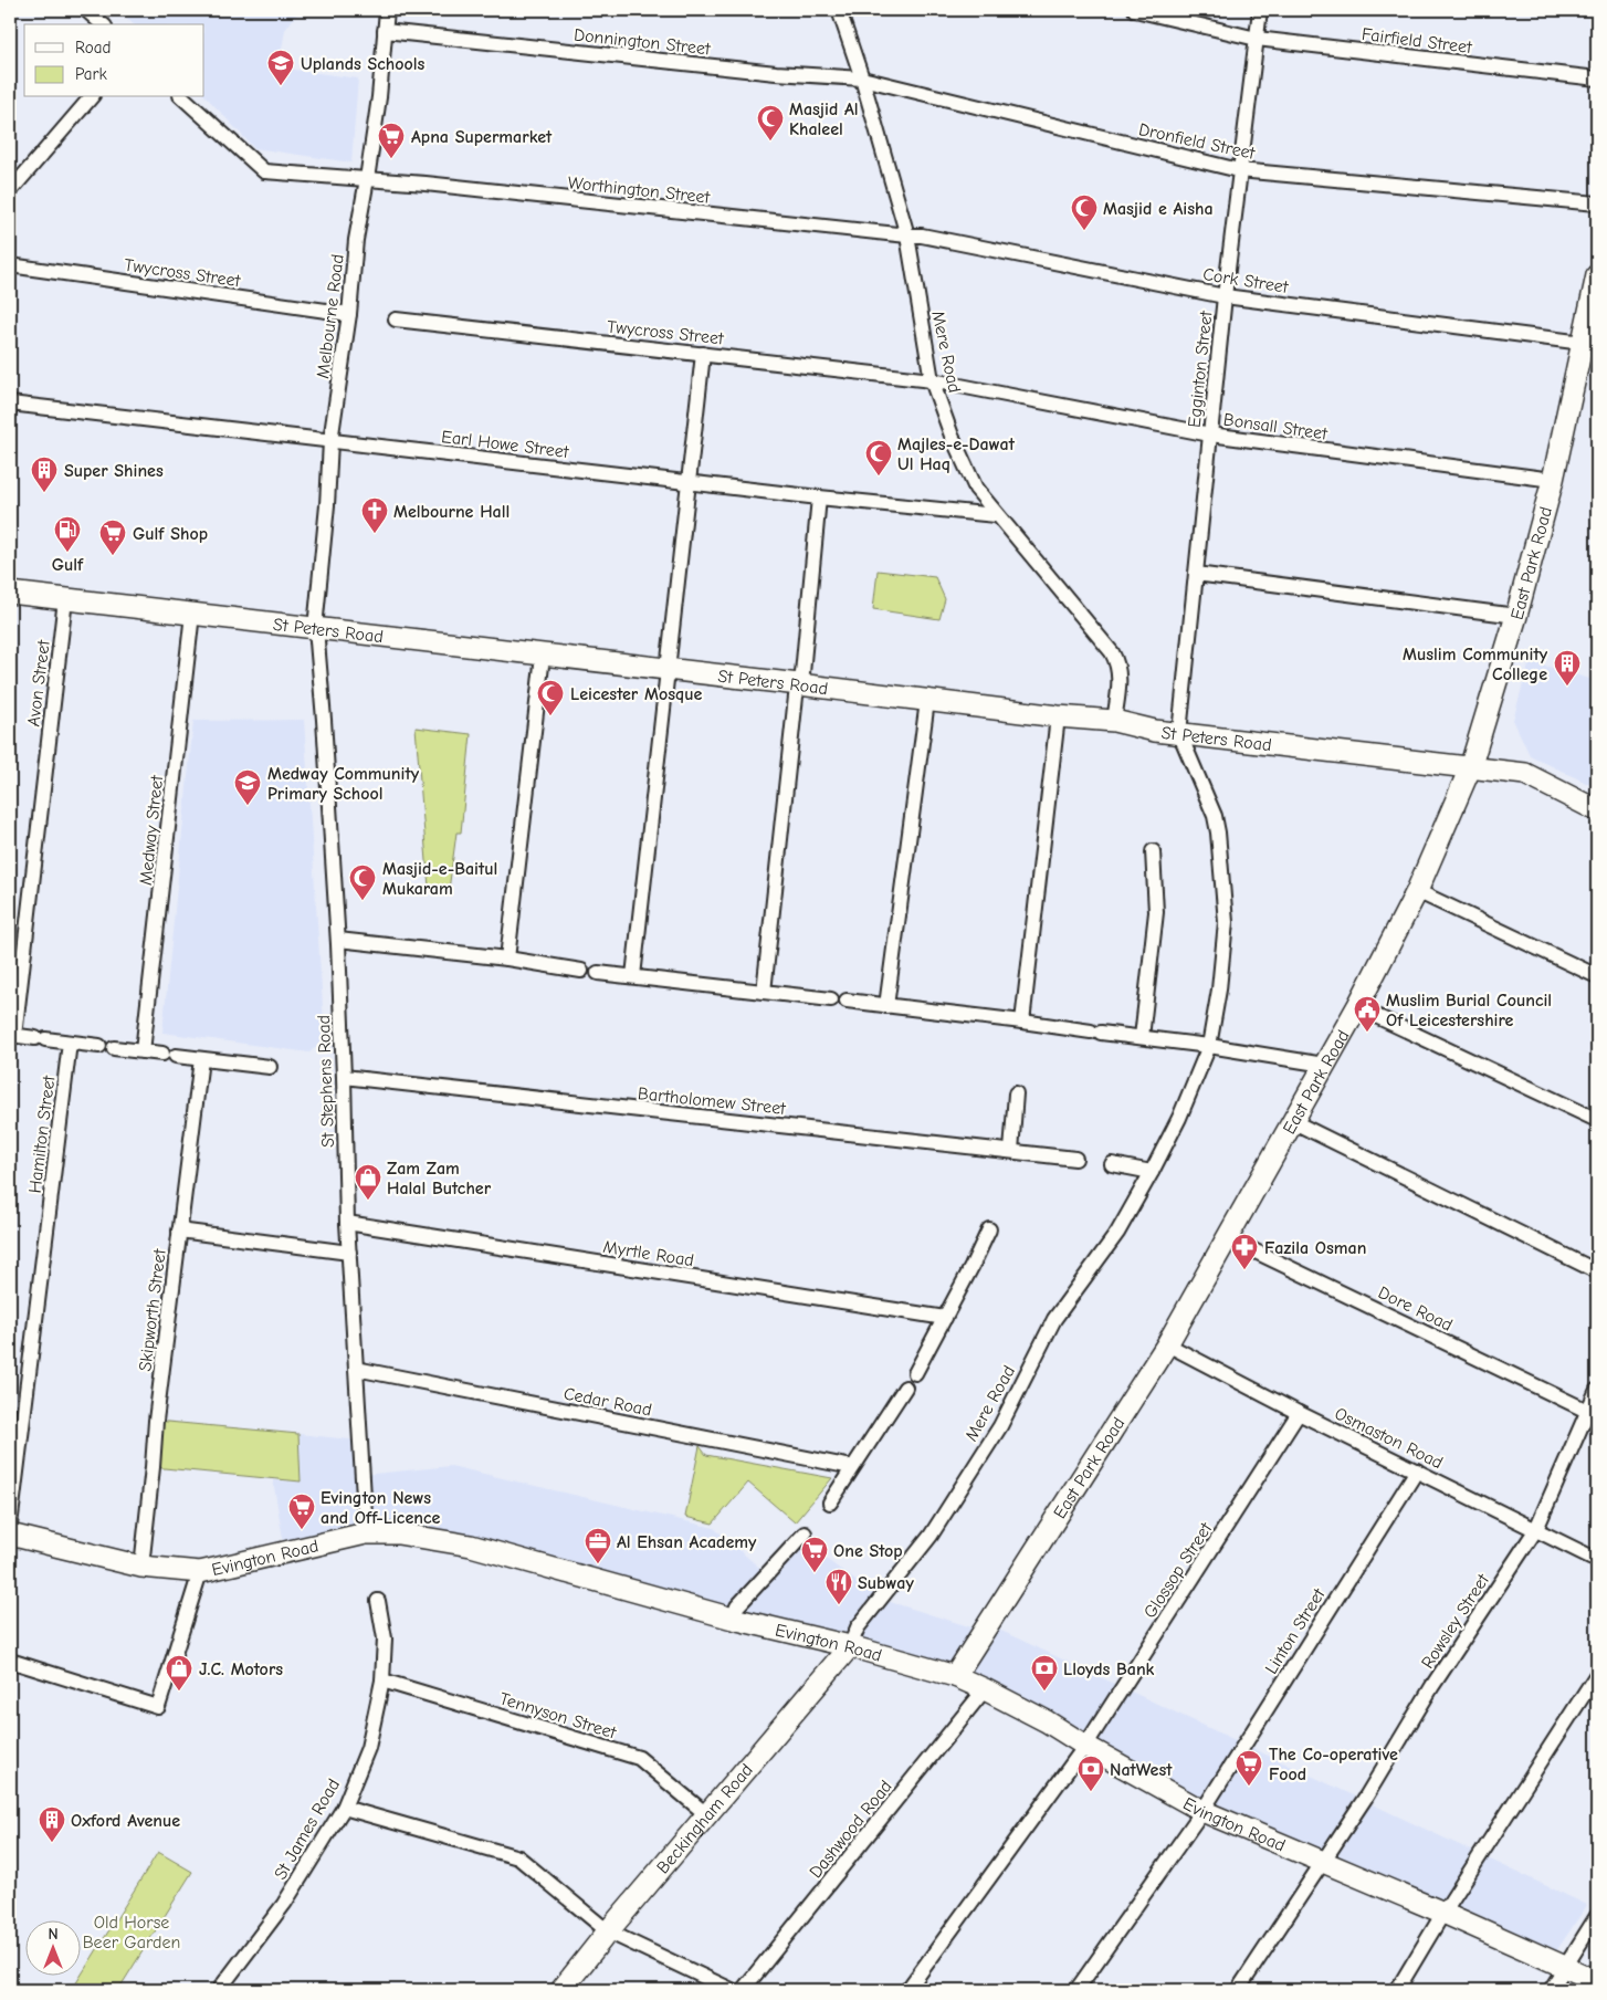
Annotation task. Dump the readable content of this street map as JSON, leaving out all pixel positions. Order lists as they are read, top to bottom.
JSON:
{
  "streets": {
    "street": [
      "Fairfield Street",
      "Donnington Street",
      "Dronfield Street",
      "Worthington Street",
      "Twycross Street",
      "Cork Street",
      "Melbourne Road",
      "Mere Road",
      "Egginton Street",
      "Bonsall Street",
      "Earl Howe Street",
      "East Park Road",
      "St Peters Road",
      "Avon Street",
      "Medway Street",
      "St Stephens Road",
      "Bartholomew Street",
      "Hamilton Street",
      "Myrtle Road",
      "Dore Road",
      "Skipworth Street",
      "Cedar Road",
      "Osmaston Road",
      "Evington Road",
      "Glossop Street",
      "Rowsley Street",
      "Linton Street",
      "Tennyson Street",
      "Beckingham Road",
      "St James Road",
      "Dashwood Road"
    ]
  },
  "crossings": [
    ["Fairfield Street", "Egginton Street"],
    ["Donnington Street", "Dronfield Street"],
    ["Donnington Street", "Melbourne Road"],
    ["Donnington Street", "Mere Road"],
    ["Dronfield Street", "Mere Road"],
    ["Dronfield Street", "Egginton Street"],
    ["Worthington Street", "Cork Street"],
    ["Worthington Street", "Melbourne Road"],
    ["Worthington Street", "Mere Road"],
    ["Twycross Street", "Melbourne Road"],
    ["Twycross Street", "Mere Road"],
    ["Twycross Street", "Bonsall Street"],
    ["Cork Street", "Mere Road"],
    ["Cork Street", "Egginton Street"],
    ["Cork Street", "East Park Road"],
    ["Melbourne Road", "Earl Howe Street"],
    ["Melbourne Road", "St Peters Road"],
    ["Melbourne Road", "St Stephens Road"],
    ["Mere Road", "Egginton Street"],
    ["Mere Road", "Bonsall Street"],
    ["Mere Road", "Earl Howe Street"],
    ["Mere Road", "St Peters Road"],
    ["Mere Road", "Evington Road"],
    ["Mere Road", "Beckingham Road"],
    ["Egginton Street", "Bonsall Street"],
    ["Egginton Street", "St Peters Road"],
    ["Bonsall Street", "East Park Road"],
    ["East Park Road", "St Peters Road"],
    ["East Park Road", "Dore Road"],
    ["East Park Road", "Osmaston Road"],
    ["East Park Road", "Evington Road"],
    ["St Peters Road", "Avon Street"],
    ["St Peters Road", "Medway Street"],
    ["St Peters Road", "St Stephens Road"],
    ["St Stephens Road", "Bartholomew Street"],
    ["St Stephens Road", "Myrtle Road"],
    ["St Stephens Road", "Cedar Road"],
    ["St Stephens Road", "Evington Road"],
    ["Dore Road", "Rowsley Street"],
    ["Skipworth Street", "Evington Road"],
    ["Osmaston Road", "Glossop Street"],
    ["Osmaston Road", "Rowsley Street"],
    ["Osmaston Road", "Linton Street"],
    ["Evington Road", "Glossop Street"],
    ["Evington Road", "Rowsley Street"],
    ["Evington Road", "Linton Street"],
    ["Evington Road", "Beckingham Road"],
    ["Evington Road", "Dashwood Road"],
    ["Tennyson Street", "Beckingham Road"],
    ["Tennyson Street", "St James Road"]
  ],
  "parks": ["Old Horse Beer Garden"],
  "places": {
    "school or university": ["Uplands Schools", "Medway Community Primary School"],
    "mosque": [
      "Masjid Al Khaleel",
      "Masjid e Aisha",
      "Majles-e-Dawat Ul Haq",
      "Leicester Mosque",
      "Masjid-e-Baitul Mukaram"
    ],
    "supermarket": [
      "Apna Supermarket",
      "Gulf Shop",
      "Evington News and Off-Licence",
      "One Stop",
      "The Co-operative Food"
    ],
    "building": ["Super Shines", "Muslim Community College", "Oxford Avenue"],
    "church": ["Melbourne Hall"],
    "fuel station": ["Gulf"],
    "public building": ["Muslim Burial Council Of Leicestershire"],
    "shop": ["Zam Zam Halal Butcher", "J.C. Motors"],
    "pharmacy": ["Fazila Osman"],
    "office": ["Al Ehsan Academy"],
    "restaurant": ["Subway"],
    "bank": ["Lloyds Bank", "NatWest"]
  },
  "legend": ["Road", "Park"],
  "north": "top"
}
